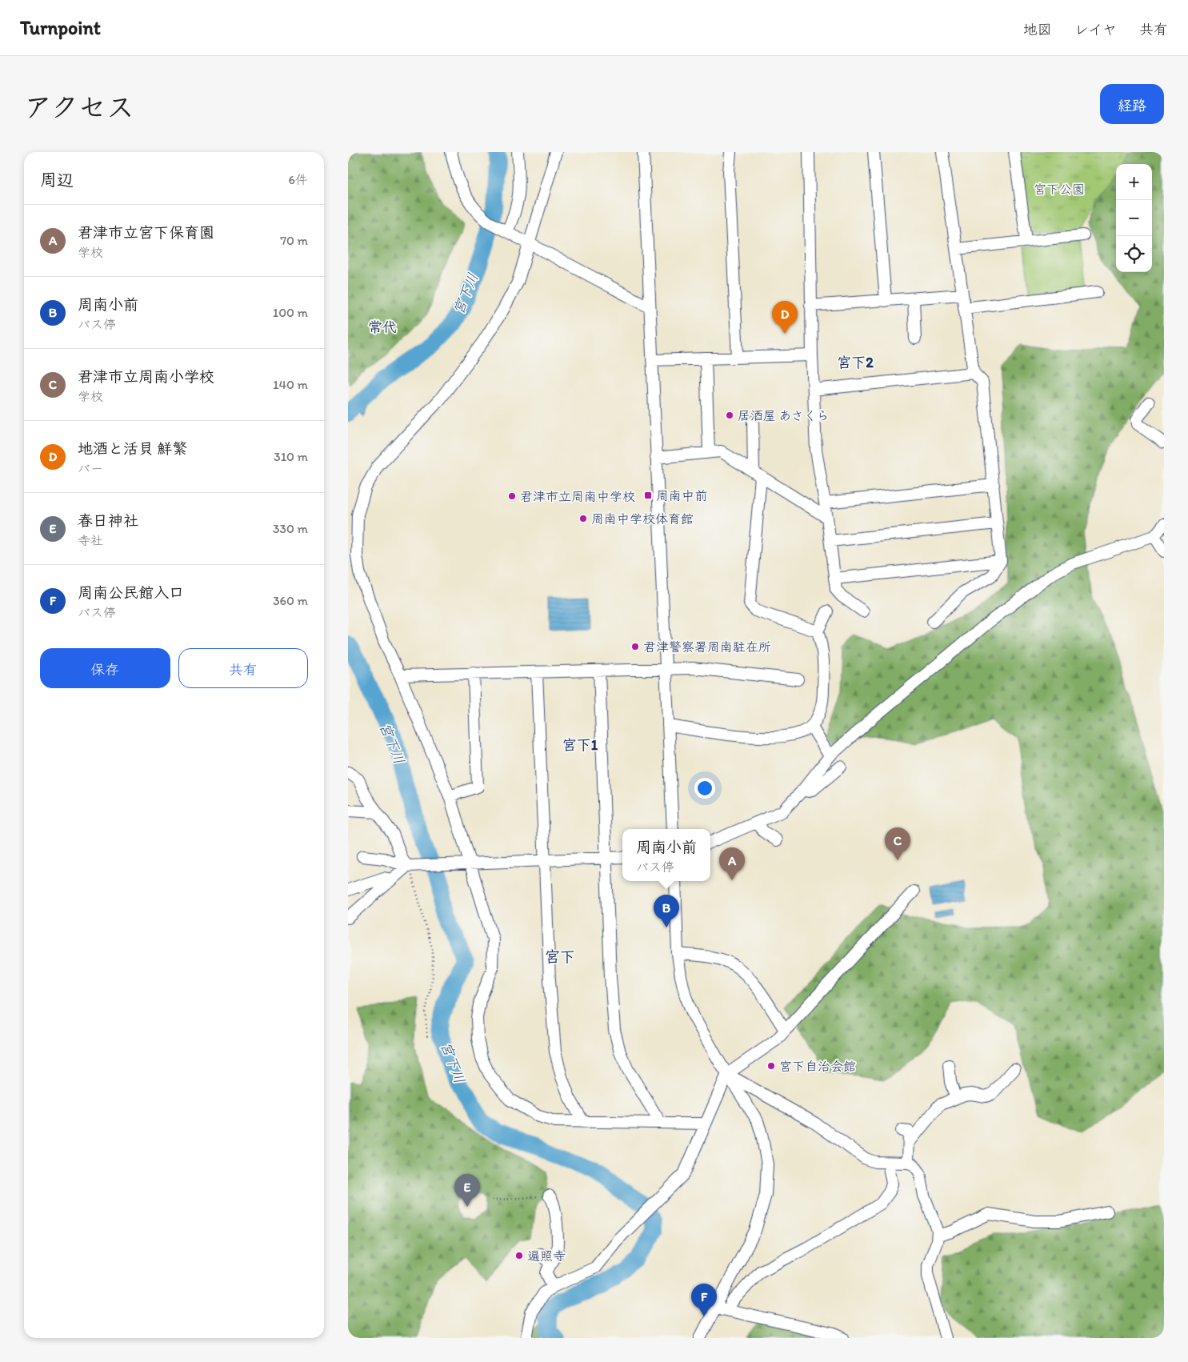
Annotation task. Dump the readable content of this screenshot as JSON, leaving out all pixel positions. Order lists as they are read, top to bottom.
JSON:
{
  "districts": [
    "常代",
    "宮下2",
    "宮下1",
    "宮下"
  ],
  "water": ["宮下川"],
  "parks": ["宮下公園"],
  "places": {
    "other": [
      "居酒屋 あさくら",
      "君津市立周南中学校",
      "周南中学校体育館",
      "君津警察署周南駐在所",
      "宮下自治会館",
      "遍照寺"
    ],
    "transit": ["周南中前"]
  },
  "page": {
    "header": "Turnpoint",
    "nav": ["地図", "レイヤ", "共有"],
    "title": "アクセス",
    "buttons": [
      "経路",
      ["保存", "共有"]
    ],
    "heading": ["周辺", "6件"],
    "map_buttons": ["+", "−"],
    "list": [
      {
        "mark": "A",
        "name": "君津市立宮下保育園",
        "note": "学校",
        "value": "70 m"
      },
      {
        "mark": "B",
        "name": "周南小前",
        "note": "バス停",
        "value": "100 m"
      },
      {
        "mark": "C",
        "name": "君津市立周南小学校",
        "note": "学校",
        "value": "140 m"
      },
      {
        "mark": "D",
        "name": "地酒と活貝 鮮繁",
        "note": "バー",
        "value": "310 m"
      },
      {
        "mark": "E",
        "name": "春日神社",
        "note": "寺社",
        "value": "330 m"
      },
      {
        "mark": "F",
        "name": "周南公民館入口",
        "note": "バス停",
        "value": "360 m"
      }
    ],
    "pins": [
      "D",
      "C",
      "A",
      "B",
      "E",
      "F"
    ],
    "popup": ["周南小前", "バス停"]
  }
}
